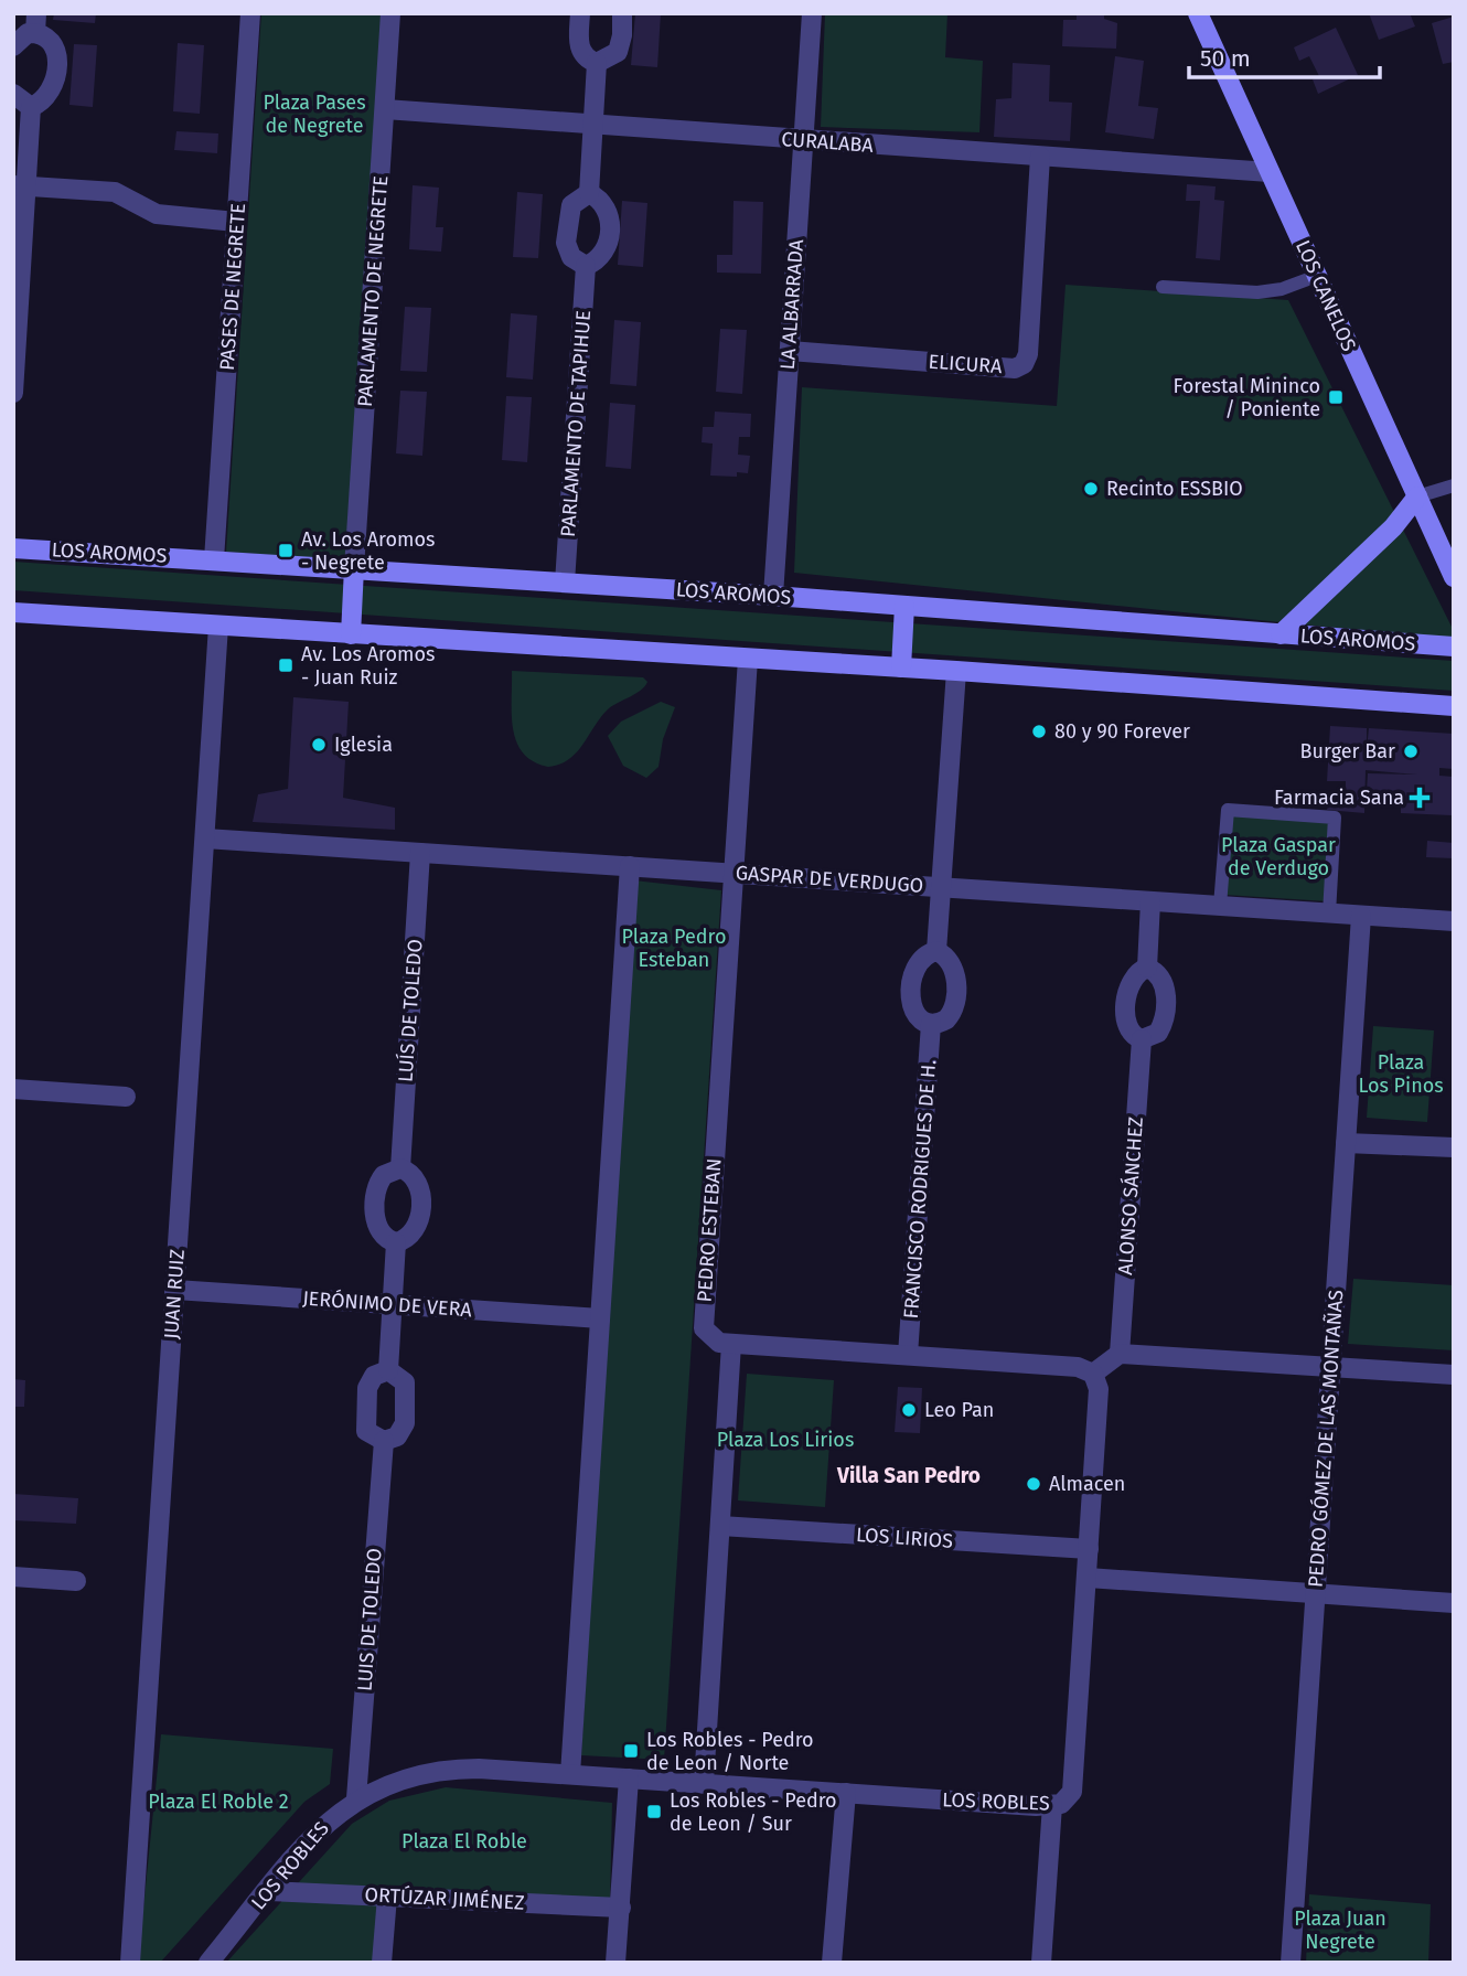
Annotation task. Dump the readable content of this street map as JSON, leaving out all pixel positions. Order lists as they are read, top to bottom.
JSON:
{
  "streets": {
    "main road": ["LOS CANELOS", "LOS AROMOS"],
    "street": [
      "CURALABA",
      "PASES DE NEGRETE",
      "PARLAMENTO DE NEGRETE",
      "LA ALBARRADA",
      "ELICURA",
      "PARLAMENTO DE TAPIHUE",
      "GASPAR DE VERDUGO",
      "LUÍS DE TOLEDO",
      "FRANCISCO RODRIGUES DE H.",
      "ALONSO SÁNCHEZ",
      "PEDRO ESTEBAN",
      "JUAN RUIZ",
      "JERÓNIMO DE VERA",
      "PEDRO GÓMEZ DE LAS MONTAÑAS",
      "LOS LIRIOS",
      "LUIS DE TOLEDO",
      "LOS ROBLES",
      "ORTÚZAR JIMÉNEZ"
    ]
  },
  "crossings": [
    ["CURALABA", "PARLAMENTO DE NEGRETE"],
    ["CURALABA", "LOS CANELOS"],
    ["CURALABA", "LA ALBARRADA"],
    ["CURALABA", "ELICURA"],
    ["PASES DE NEGRETE", "LOS AROMOS"],
    ["PARLAMENTO DE NEGRETE", "LOS AROMOS"],
    ["LA ALBARRADA", "ELICURA"],
    ["LA ALBARRADA", "LOS AROMOS"],
    ["PARLAMENTO DE TAPIHUE", "LOS AROMOS"],
    ["GASPAR DE VERDUGO", "LUÍS DE TOLEDO"],
    ["GASPAR DE VERDUGO", "PEDRO ESTEBAN"],
    ["GASPAR DE VERDUGO", "JUAN RUIZ"],
    ["GASPAR DE VERDUGO", "PEDRO GÓMEZ DE LAS MONTAÑAS"],
    ["JUAN RUIZ", "JERÓNIMO DE VERA"],
    ["LOS LIRIOS", "LOS ROBLES"],
    ["LUIS DE TOLEDO", "LOS ROBLES"],
    ["LOS ROBLES", "ORTÚZAR JIMÉNEZ"]
  ],
  "districts": ["Villa San Pedro"],
  "parks": [
    "Plaza Pases de Negrete",
    "Plaza Gaspar de Verdugo",
    "Plaza Pedro Esteban",
    "Plaza Los Pinos",
    "Plaza Los Lirios",
    "Plaza El Roble 2",
    "Plaza El Roble",
    "Plaza Juan Negrete"
  ],
  "places": {
    "transit": [
      "Forestal Mininco / Poniente",
      "Av. Los Aromos - Negrete",
      "Av. Los Aromos - Juan Ruiz",
      "Los Robles - Pedro de Leon / Norte",
      "Los Robles - Pedro de Leon / Sur"
    ],
    "other": [
      "Recinto ESSBIO",
      "80 y 90 Forever",
      "Iglesia",
      "Burger Bar",
      "Leo Pan",
      "Almacen"
    ],
    "health": ["Farmacia Sana"]
  },
  "scale_bar": "50 m"
}
